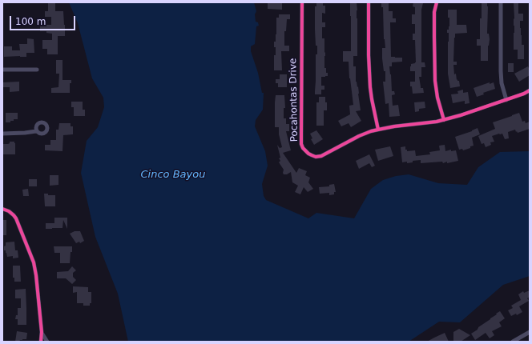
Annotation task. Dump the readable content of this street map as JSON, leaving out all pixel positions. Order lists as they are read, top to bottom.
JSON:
{
  "streets": {
    "street": ["Pocahontas Drive"]
  },
  "water": ["Cinco Bayou"],
  "scale_bar": "100 m"
}
